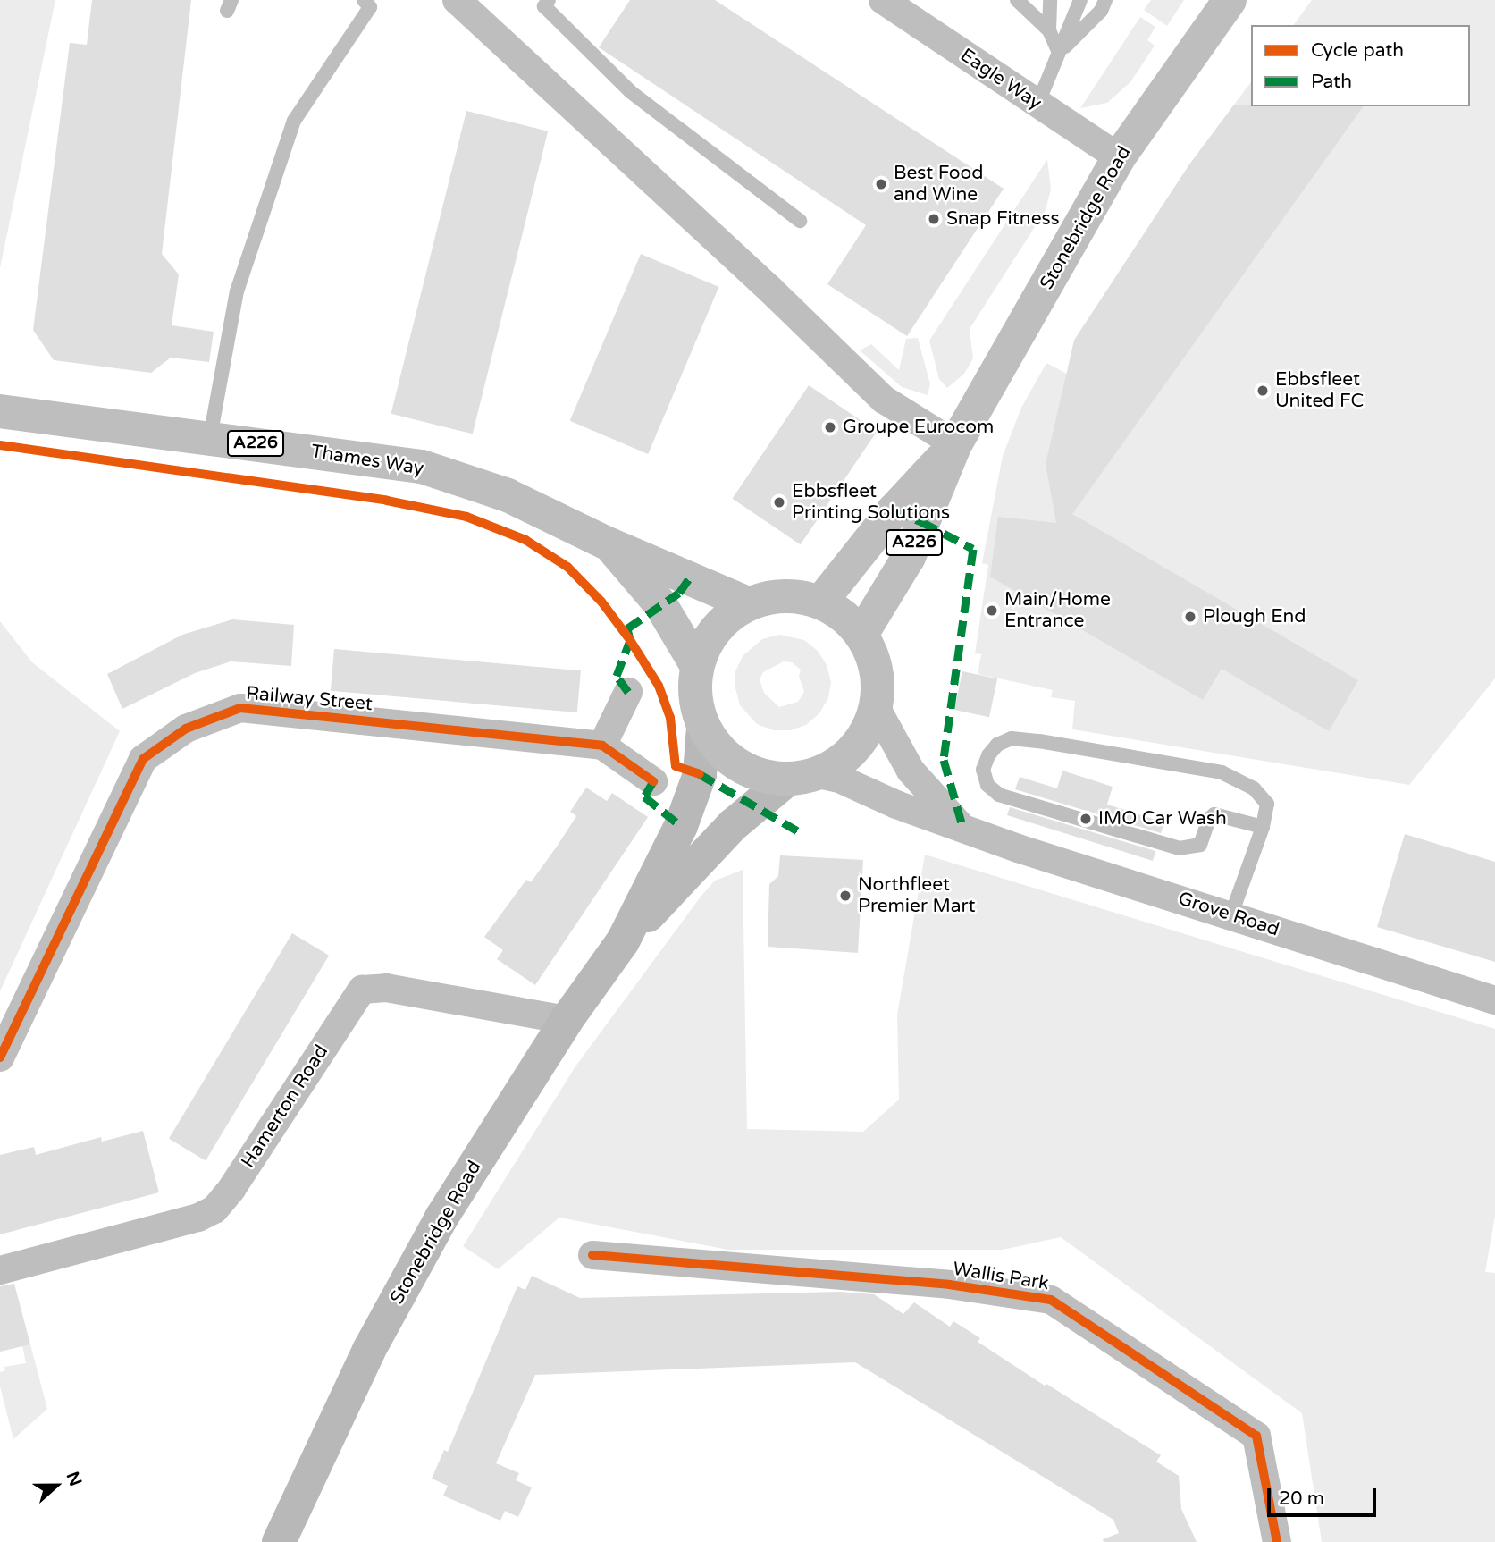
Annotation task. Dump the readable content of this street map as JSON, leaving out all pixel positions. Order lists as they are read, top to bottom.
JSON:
{
  "streets": {
    "main road": ["Stonebridge Road", "A226", "Thames Way"],
    "street": [
      "Eagle Way",
      "Railway Street",
      "Grove Road",
      "Hamerton Road",
      "Wallis Park"
    ]
  },
  "crossings": [
    ["Eagle Way", "Stonebridge Road"],
    ["Stonebridge Road", "Thames Way"],
    ["Stonebridge Road", "Grove Road"],
    ["Stonebridge Road", "Hamerton Road"],
    ["Thames Way", "Grove Road"]
  ],
  "places": [
    "Best Food and Wine",
    "Snap Fitness",
    "Ebbsfleet United FC",
    "Groupe Eurocom",
    "Ebbsfleet Printing Solutions",
    "Main/Home Entrance",
    "Plough End",
    "IMO Car Wash",
    "Northfleet Premier Mart"
  ],
  "legend": ["Cycle path", "Path"],
  "scale_bar": "20 m",
  "north": "right"
}
